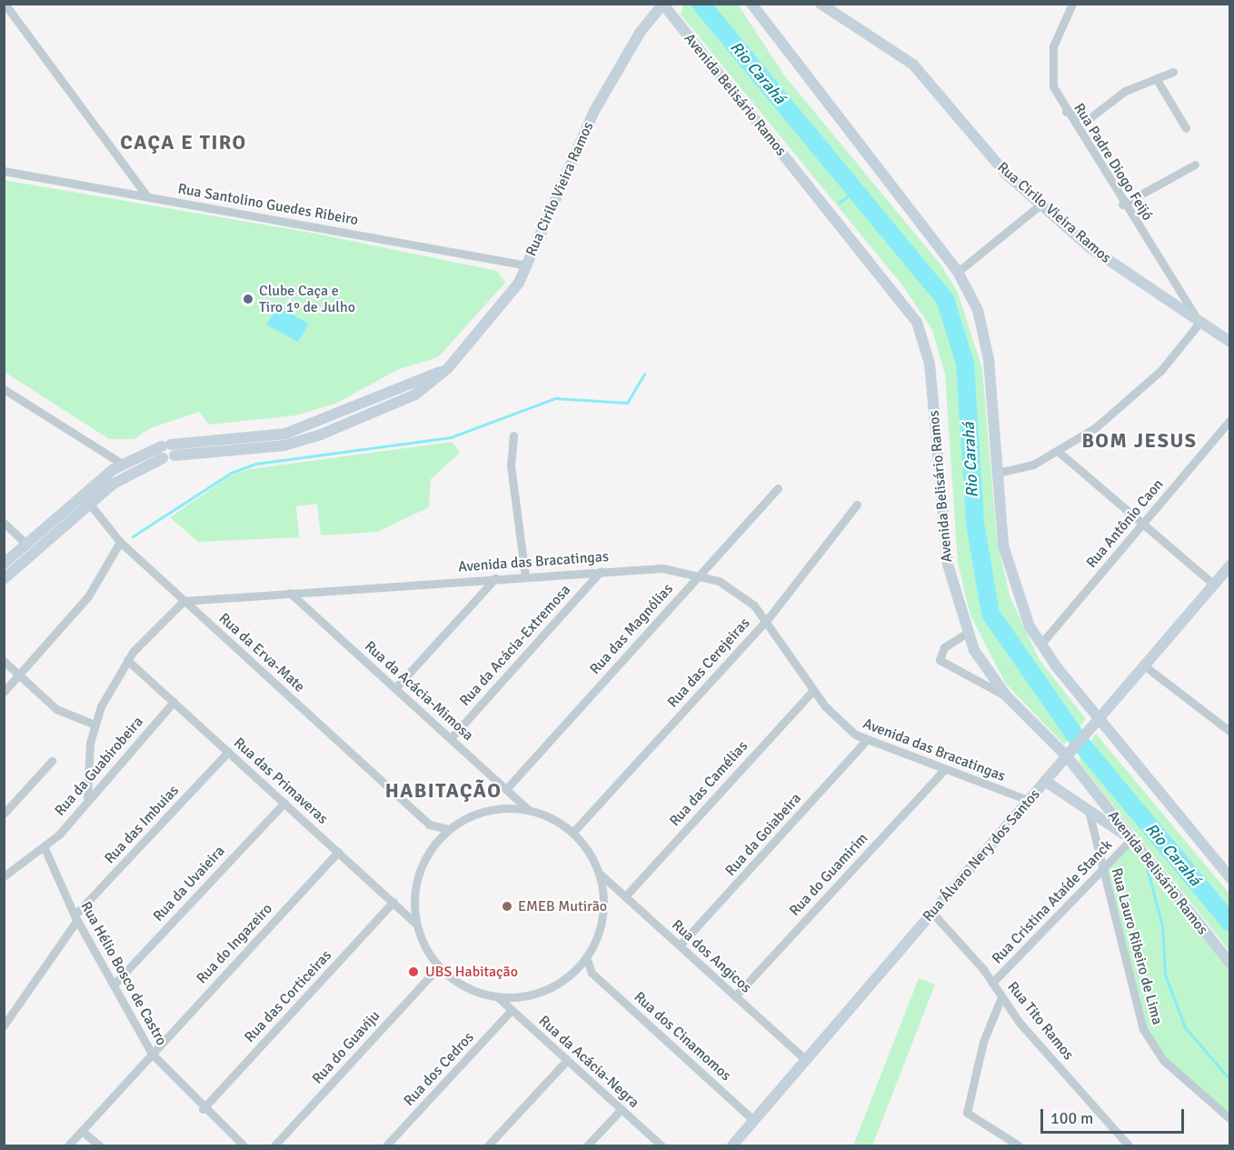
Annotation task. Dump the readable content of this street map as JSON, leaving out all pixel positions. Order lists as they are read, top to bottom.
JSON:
{
  "streets": {
    "main road": ["Avenida Belisário Ramos", "Rua Cirilo Vieira Ramos", "Rua Álvaro Nery dos Santos"],
    "street": [
      "Rua Padre Diogo Feijó",
      "Rua Santolino Guedes Ribeiro",
      "Rua Antônio Caon",
      "Avenida das Bracatingas",
      "Rua das Magnólias",
      "Rua da Acácia-Extremosa",
      "Rua da Erva-Mate",
      "Rua das Cerejeiras",
      "Rua da Acácia-Mimosa",
      "Rua da Guabirobeira",
      "Rua das Primaveras",
      "Rua das Camélias",
      "Rua das Imbuias",
      "Rua da Goiabeira",
      "Rua do Guamirim",
      "Rua da Uvaieira",
      "Rua Cristina Ataíde Stanck",
      "Rua do Ingazeiro",
      "Rua Lauro Ribeiro de Lima",
      "Rua dos Angicos",
      "Rua Hélio Bosco de Castro",
      "Rua das Corticeiras",
      "Rua Tito Ramos",
      "Rua dos Cinamomos",
      "Rua do Guaviju",
      "Rua da Acácia-Negra",
      "Rua dos Cedros"
    ]
  },
  "crossings": [
    ["Avenida Belisário Ramos", "Rua Cirilo Vieira Ramos"],
    ["Avenida Belisário Ramos", "Rua Álvaro Nery dos Santos"],
    ["Avenida Belisário Ramos", "Rua Cristina Ataíde Stanck"],
    ["Rua Padre Diogo Feijó", "Rua Cirilo Vieira Ramos"],
    ["Rua Cirilo Vieira Ramos", "Rua Santolino Guedes Ribeiro"],
    ["Rua Cirilo Vieira Ramos", "Rua da Erva-Mate"],
    ["Avenida das Bracatingas", "Rua das Magnólias"],
    ["Avenida das Bracatingas", "Rua da Acácia-Extremosa"],
    ["Avenida das Bracatingas", "Rua da Erva-Mate"],
    ["Avenida das Bracatingas", "Rua das Cerejeiras"],
    ["Avenida das Bracatingas", "Rua da Acácia-Mimosa"],
    ["Avenida das Bracatingas", "Rua das Camélias"],
    ["Avenida das Bracatingas", "Rua da Goiabeira"],
    ["Avenida das Bracatingas", "Rua Álvaro Nery dos Santos"],
    ["Avenida das Bracatingas", "Rua do Guamirim"],
    ["Rua das Magnólias", "Rua da Acácia-Mimosa"],
    ["Rua da Acácia-Extremosa", "Rua da Acácia-Mimosa"],
    ["Rua da Erva-Mate", "Rua das Cerejeiras"],
    ["Rua da Erva-Mate", "Rua da Acácia-Mimosa"],
    ["Rua da Erva-Mate", "Rua das Primaveras"],
    ["Rua da Erva-Mate", "Rua dos Angicos"],
    ["Rua da Erva-Mate", "Rua dos Cinamomos"],
    ["Rua da Erva-Mate", "Rua do Guaviju"],
    ["Rua da Erva-Mate", "Rua da Acácia-Negra"],
    ["Rua das Cerejeiras", "Rua da Acácia-Mimosa"],
    ["Rua das Cerejeiras", "Rua das Primaveras"],
    ["Rua das Cerejeiras", "Rua dos Angicos"],
    ["Rua das Cerejeiras", "Rua dos Cinamomos"],
    ["Rua das Cerejeiras", "Rua do Guaviju"],
    ["Rua das Cerejeiras", "Rua da Acácia-Negra"],
    ["Rua da Acácia-Mimosa", "Rua das Primaveras"],
    ["Rua da Acácia-Mimosa", "Rua dos Angicos"],
    ["Rua da Acácia-Mimosa", "Rua dos Cinamomos"],
    ["Rua da Acácia-Mimosa", "Rua do Guaviju"],
    ["Rua da Acácia-Mimosa", "Rua da Acácia-Negra"],
    ["Rua da Guabirobeira", "Rua das Primaveras"],
    ["Rua da Guabirobeira", "Rua Hélio Bosco de Castro"],
    ["Rua das Primaveras", "Rua das Imbuias"],
    ["Rua das Primaveras", "Rua da Uvaieira"],
    ["Rua das Primaveras", "Rua do Ingazeiro"],
    ["Rua das Primaveras", "Rua dos Angicos"],
    ["Rua das Primaveras", "Rua das Corticeiras"],
    ["Rua das Primaveras", "Rua dos Cinamomos"],
    ["Rua das Primaveras", "Rua do Guaviju"],
    ["Rua das Primaveras", "Rua da Acácia-Negra"],
    ["Rua das Camélias", "Rua dos Angicos"],
    ["Rua das Imbuias", "Rua Hélio Bosco de Castro"],
    ["Rua da Goiabeira", "Rua dos Angicos"],
    ["Rua Álvaro Nery dos Santos", "Rua dos Angicos"],
    ["Rua Álvaro Nery dos Santos", "Rua Tito Ramos"],
    ["Rua Álvaro Nery dos Santos", "Rua dos Cinamomos"],
    ["Rua do Guamirim", "Rua dos Angicos"],
    ["Rua da Uvaieira", "Rua Hélio Bosco de Castro"],
    ["Rua Cristina Ataíde Stanck", "Rua Lauro Ribeiro de Lima"],
    ["Rua Cristina Ataíde Stanck", "Rua Tito Ramos"],
    ["Rua do Ingazeiro", "Rua Hélio Bosco de Castro"],
    ["Rua dos Angicos", "Rua dos Cinamomos"],
    ["Rua dos Angicos", "Rua do Guaviju"],
    ["Rua dos Angicos", "Rua da Acácia-Negra"],
    ["Rua Hélio Bosco de Castro", "Rua das Corticeiras"],
    ["Rua dos Cinamomos", "Rua do Guaviju"],
    ["Rua dos Cinamomos", "Rua da Acácia-Negra"],
    ["Rua do Guaviju", "Rua da Acácia-Negra"],
    ["Rua da Acácia-Negra", "Rua dos Cedros"]
  ],
  "districts": ["CAÇA E TIRO", "BOM JESUS", "HABITAÇÃO"],
  "water": ["Rio Carahá"],
  "places": ["Clube Caça e Tiro 1º de Julho", "EMEB Mutirão", "UBS Habitação"],
  "scale_bar": "100 m"
}
